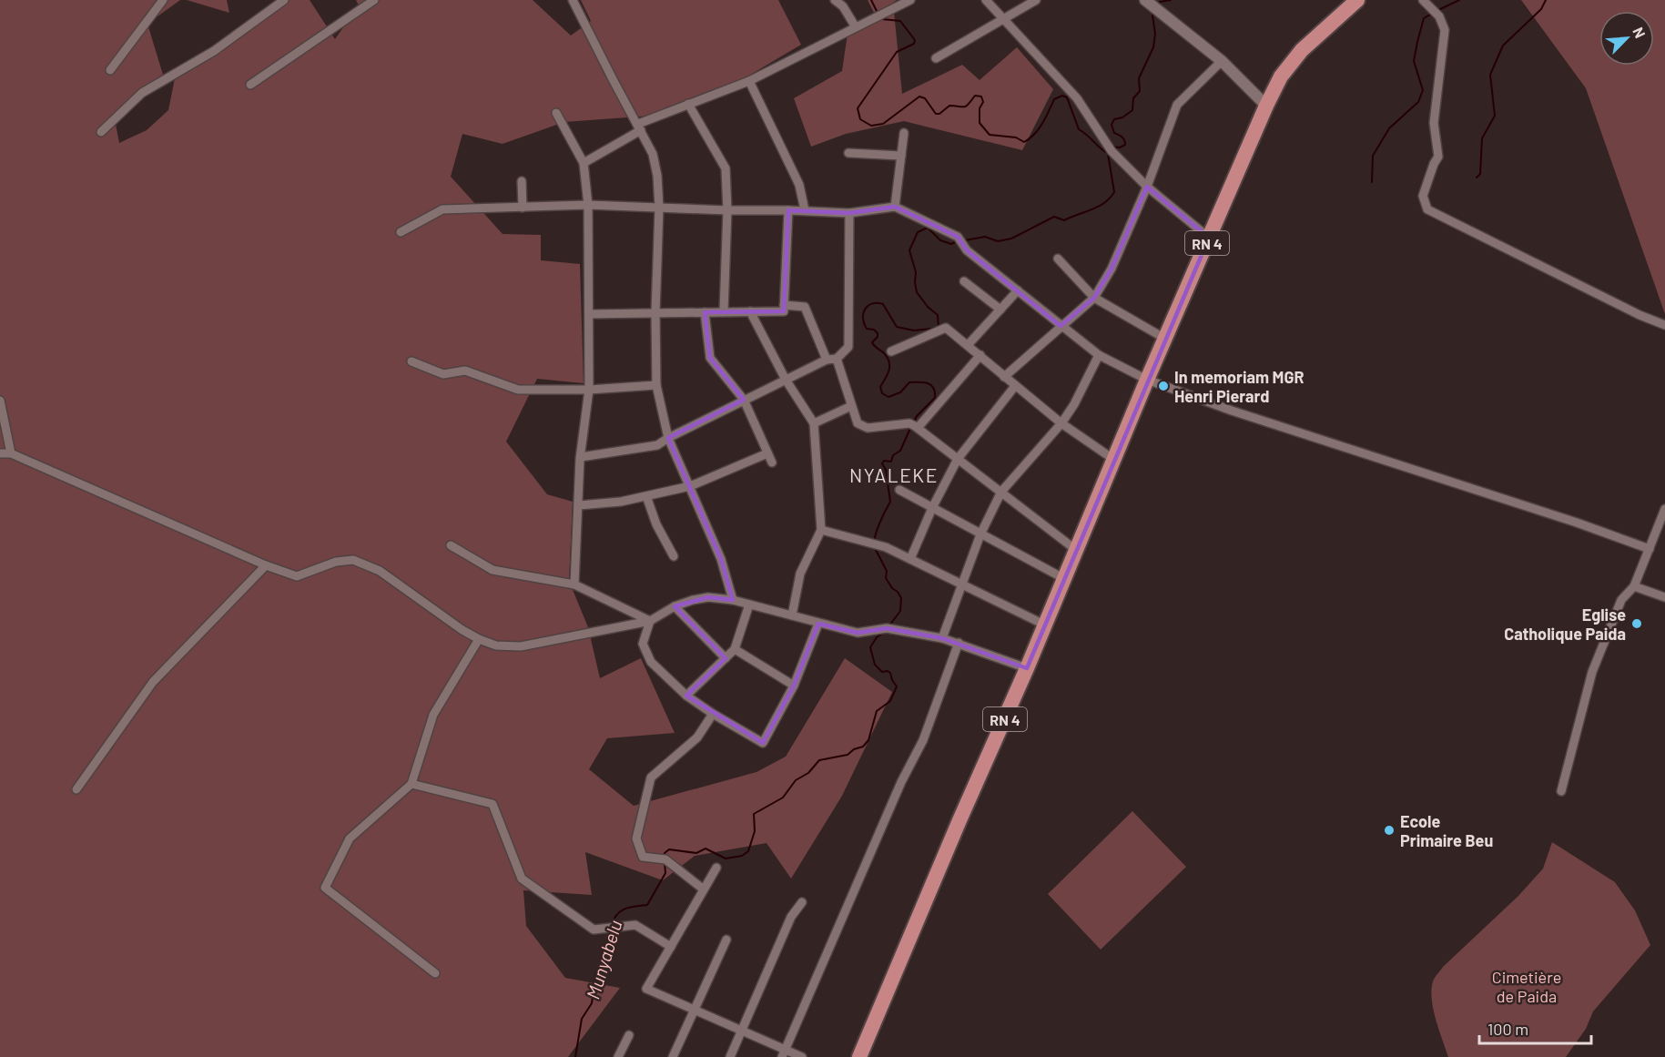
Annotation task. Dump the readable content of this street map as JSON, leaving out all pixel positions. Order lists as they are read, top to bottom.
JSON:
{
  "streets": {
    "highway": ["RN 4"]
  },
  "districts": ["NYALEKE"],
  "water": ["Munyabelu"],
  "parks": ["Cimetière de Paida"],
  "places": ["In memoriam MGR Henri Pierard", "Eglise Catholique Paida", "Ecole Primaire Beu"],
  "scale_bar": "100 m",
  "north": "top right"
}
